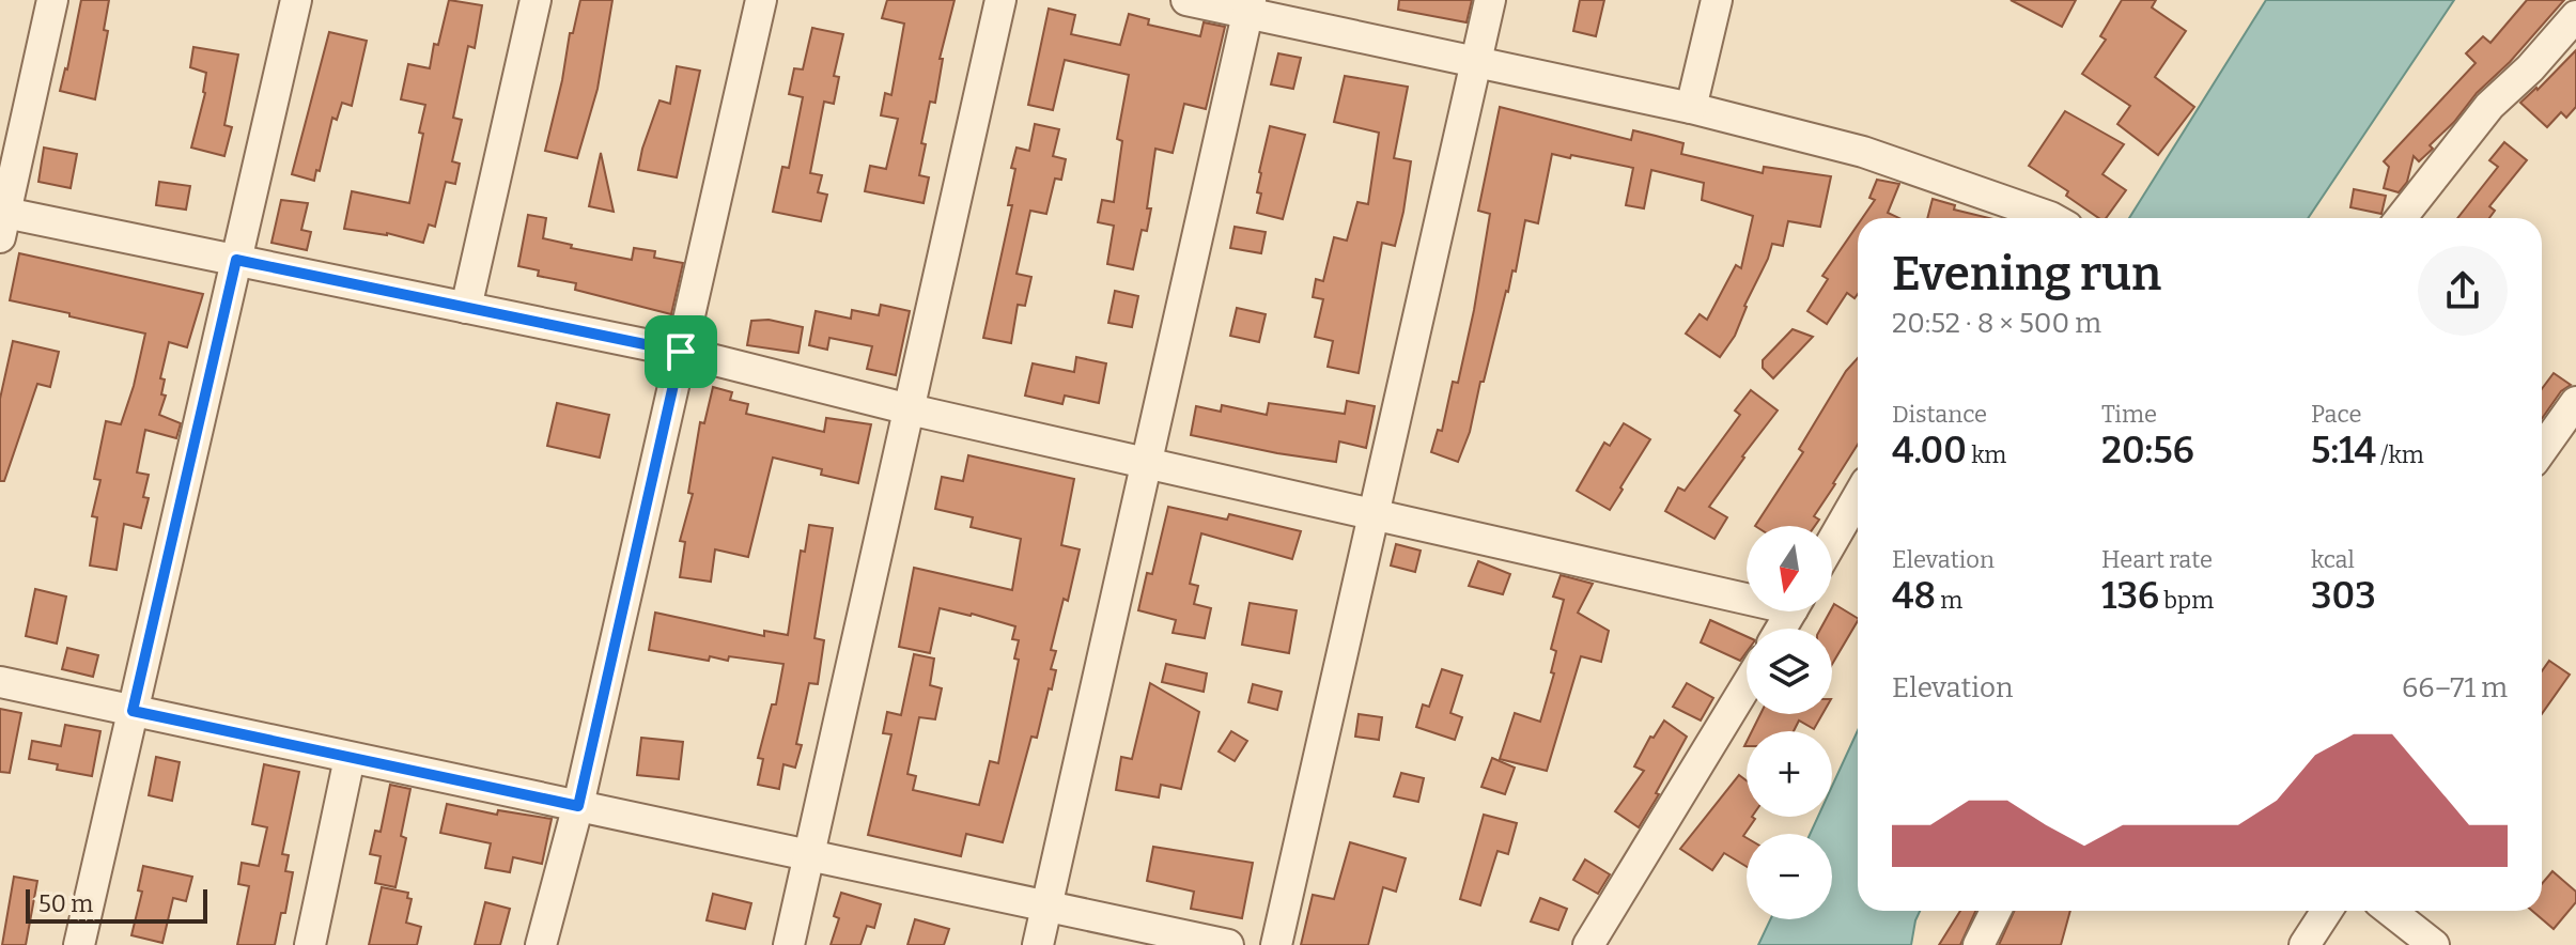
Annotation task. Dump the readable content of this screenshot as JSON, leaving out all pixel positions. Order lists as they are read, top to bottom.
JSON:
{
  "scale_bar": "50 m",
  "north": "bottom",
  "page": {
    "heading": ["Evening run", "20:52 · 8 × 500 m"],
    "stats": [
      ["Distance", "4.00 km"],
      ["Time", "20:56"],
      ["Pace", "5:14 /km"],
      ["Elevation", "48 m"],
      ["Heart rate", "136 bpm"],
      ["kcal", "303"]
    ],
    "map_buttons": ["+", "−"],
    "chart": ["Elevation", "66–71 m"],
    "scale": "50 m"
  }
}
